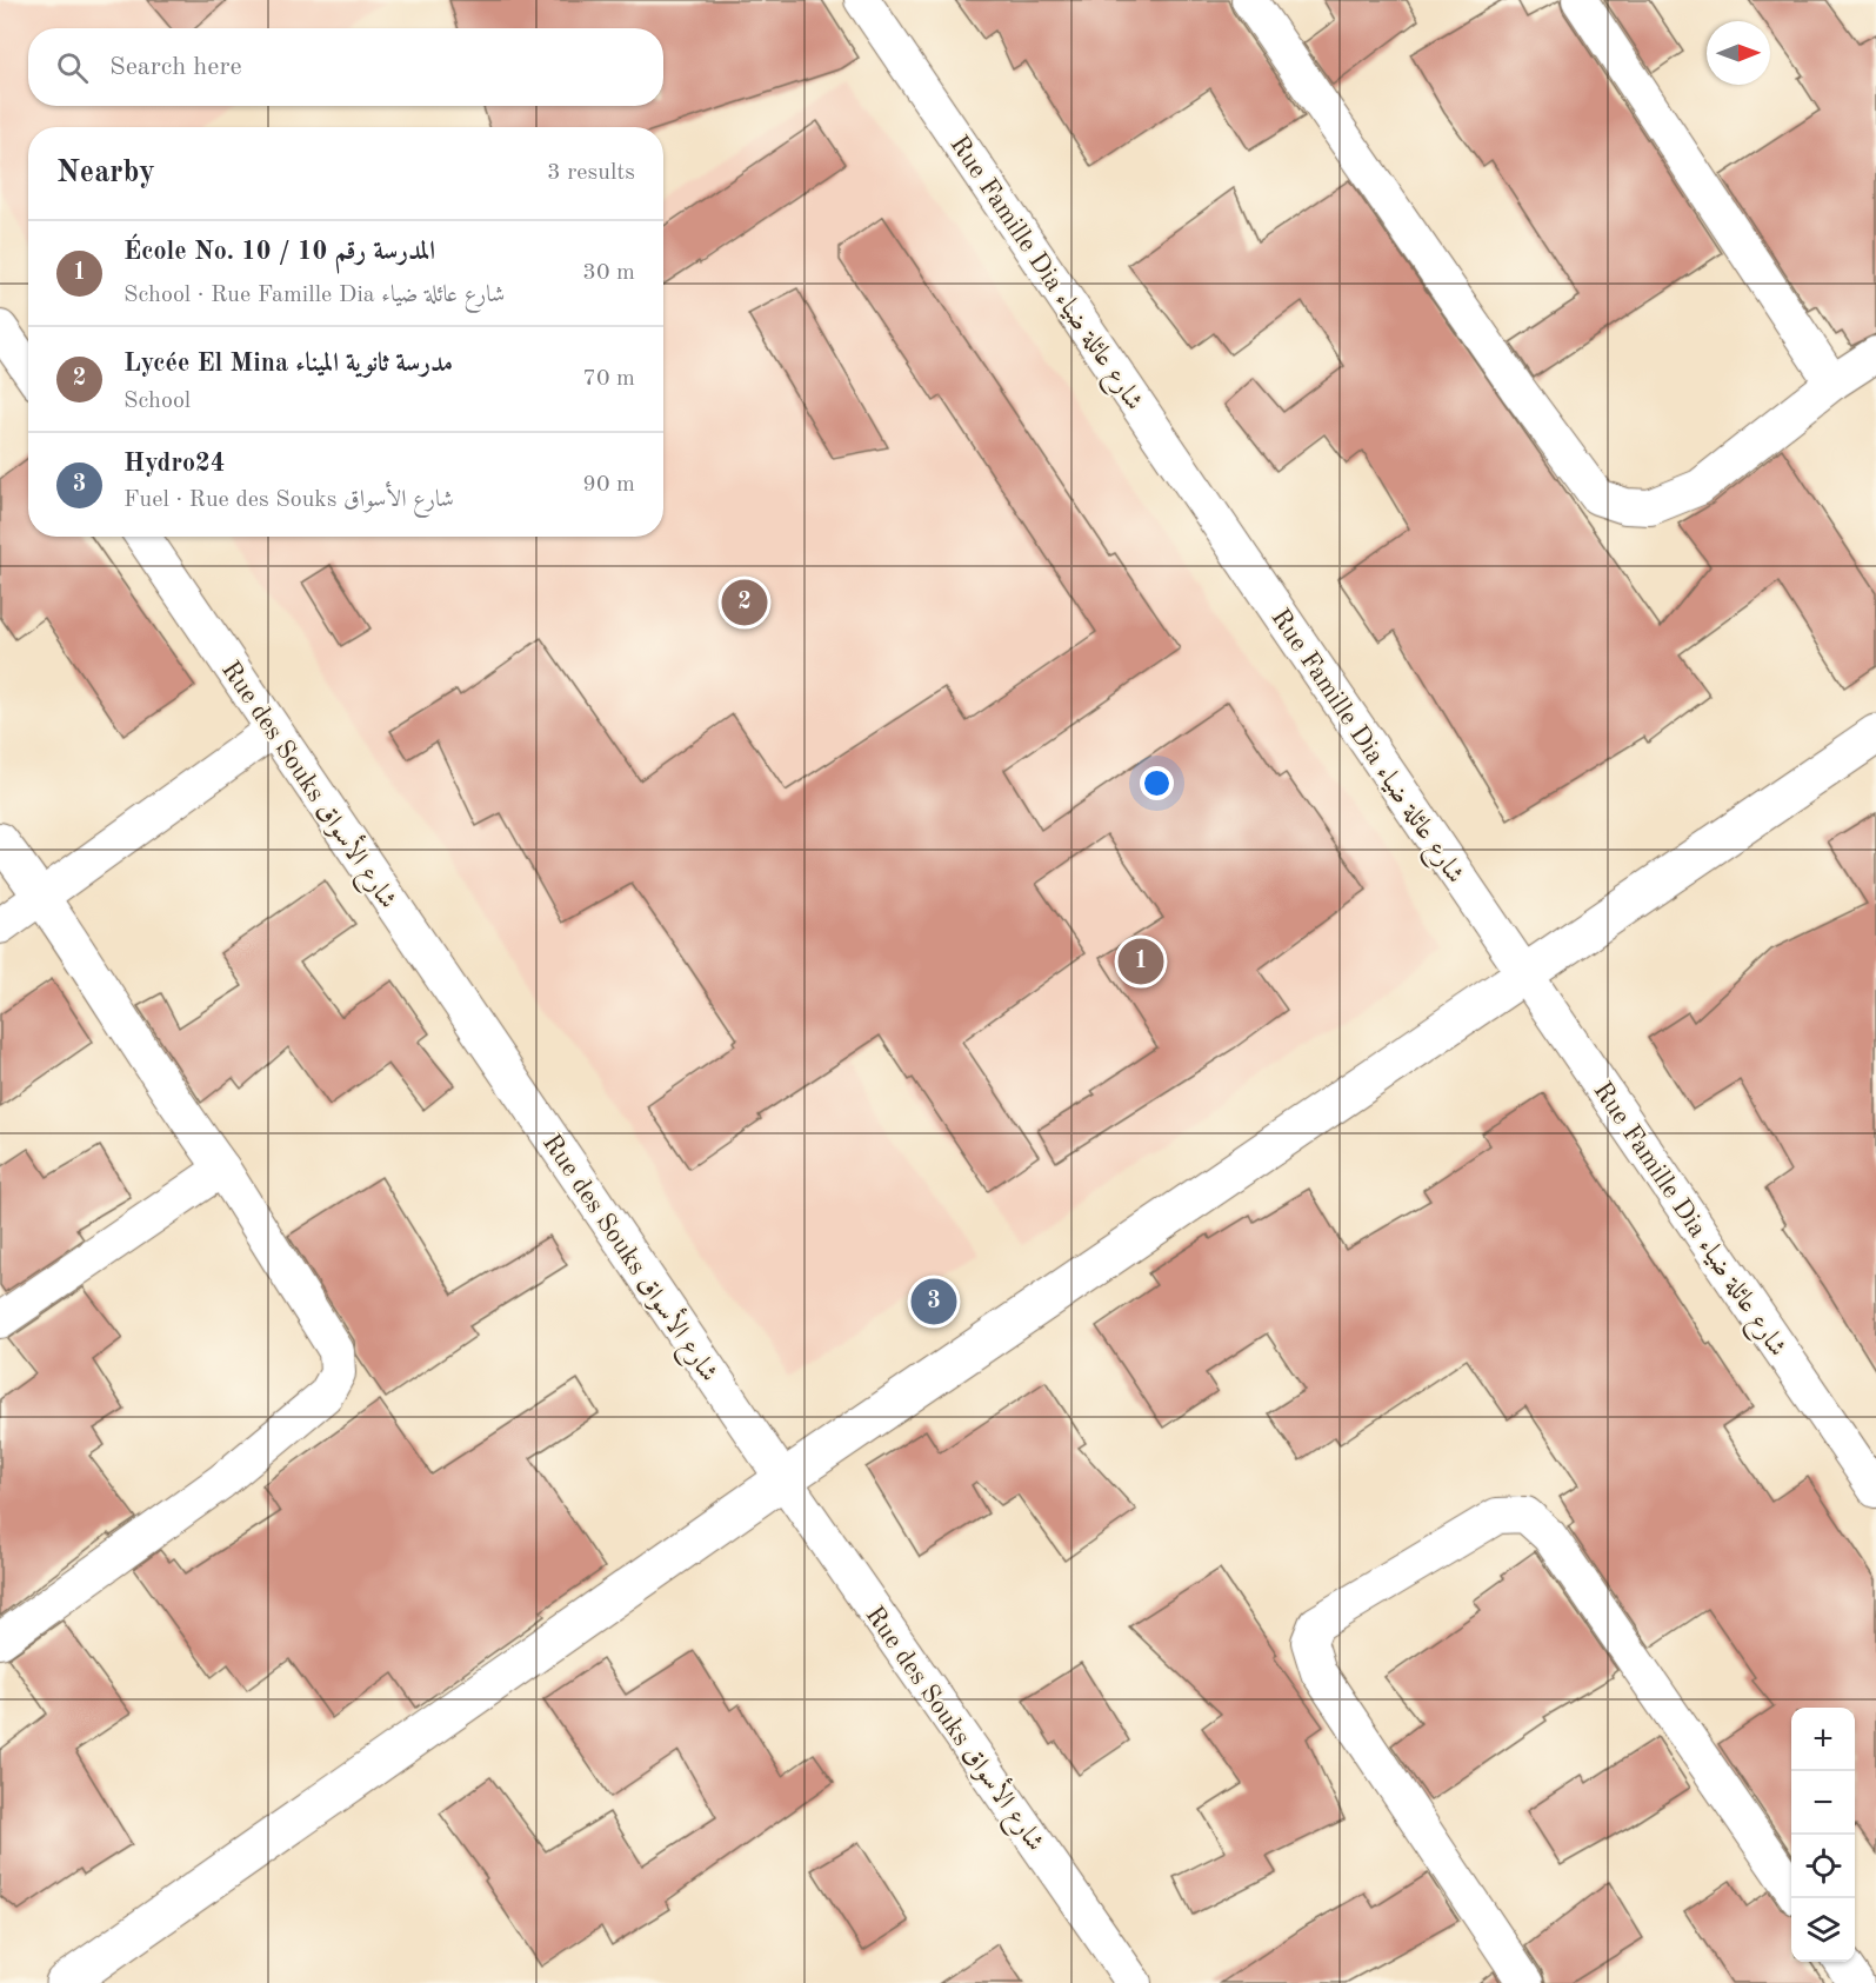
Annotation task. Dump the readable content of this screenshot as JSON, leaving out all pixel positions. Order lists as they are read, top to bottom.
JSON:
{
  "streets": {
    "street": ["Rue Famille Dia شارع عائلة ضياء", "Rue des Souks شارع الأسواق"]
  },
  "north": "right",
  "page": {
    "search": "Search here",
    "heading": ["Nearby", "3 results"],
    "list": [
      {
        "mark": "1",
        "name": "École No. 10 / المدرسة رقم 10",
        "note": "School · Rue Famille Dia شارع عائلة ضياء",
        "value": "30 m"
      },
      {
        "mark": "2",
        "name": "Lycée El Mina مدرسة ثانوية الميناء",
        "note": "School",
        "value": "70 m"
      },
      {
        "mark": "3",
        "name": "Hydro24",
        "note": "Fuel · Rue des Souks شارع الأسواق",
        "value": "90 m"
      }
    ],
    "pins": ["2", "1", "3"],
    "map_buttons": ["+", "−"]
  }
}
